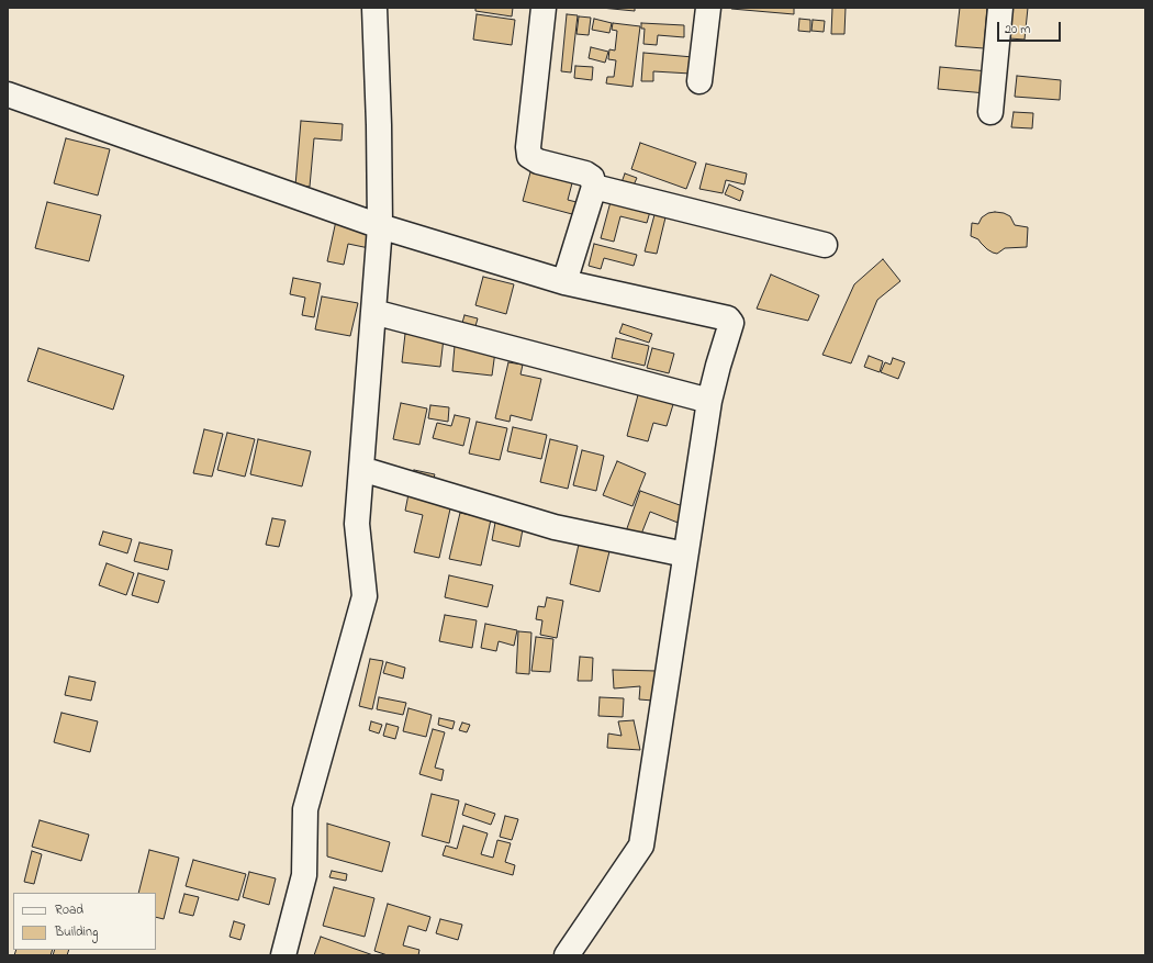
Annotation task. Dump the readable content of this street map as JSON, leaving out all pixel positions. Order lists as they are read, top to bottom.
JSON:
{
  "legend": ["Road", "Building"],
  "scale_bar": "20 m"
}
